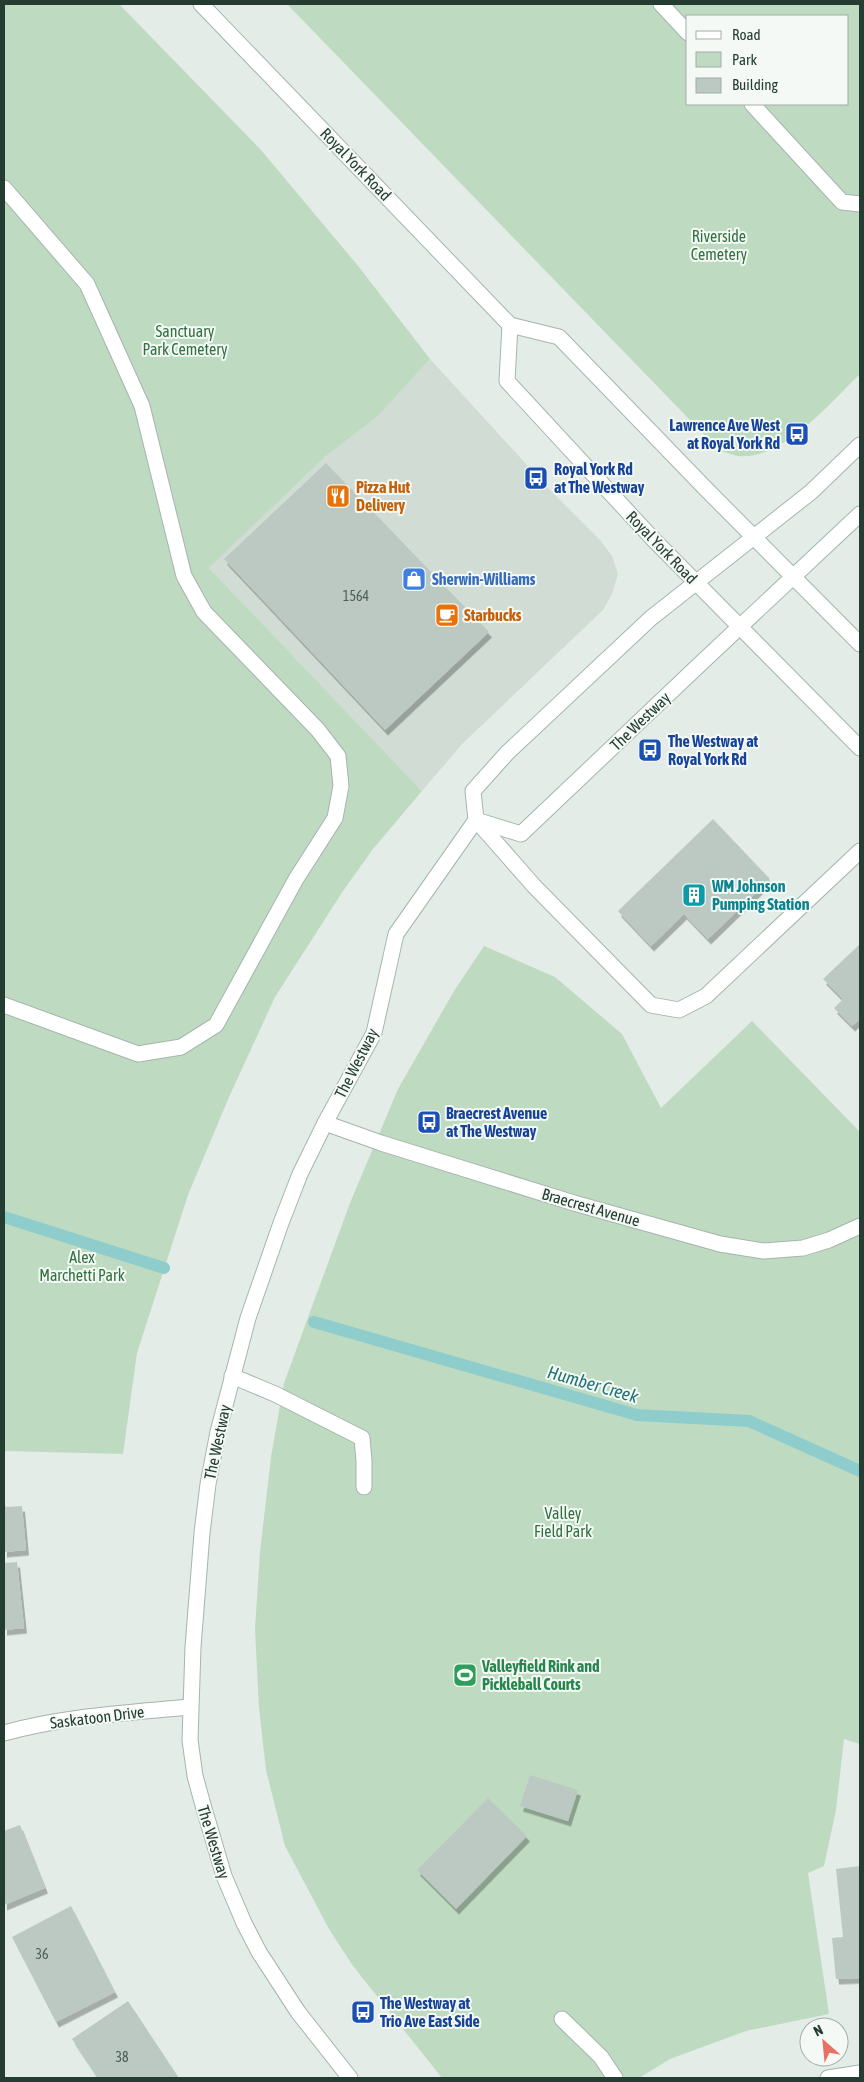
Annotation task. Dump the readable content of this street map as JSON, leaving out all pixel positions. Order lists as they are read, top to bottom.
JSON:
{
  "streets": {
    "main road": [
      "Royal York Road",
      "The Westway",
      "Braecrest Avenue",
      "Saskatoon Drive"
    ]
  },
  "crossings": [
    ["Royal York Road", "The Westway"],
    ["The Westway", "Braecrest Avenue"],
    ["The Westway", "Saskatoon Drive"]
  ],
  "water": ["Humber Creek"],
  "parks": [
    "Riverside Cemetery",
    "Sanctuary Park Cemetery",
    "Alex Marchetti Park",
    "Valley Field Park"
  ],
  "places": {
    "bus stop": [
      "Lawrence Ave West at Royal York Rd",
      "Royal York Rd at The Westway",
      "The Westway at Royal York Rd",
      "Braecrest Avenue at The Westway",
      "The Westway at Trio Ave East Side"
    ],
    "restaurant": ["Pizza Hut Delivery"],
    "shop": ["Sherwin-Williams"],
    "cafe": ["Starbucks"],
    "building": ["WM Johnson Pumping Station"],
    "sports": ["Valleyfield Rink and Pickleball Courts"]
  },
  "house_numbers": ["1564", "36", "38"],
  "legend": ["Road", "Park", "Building"],
  "north": "top left"
}
